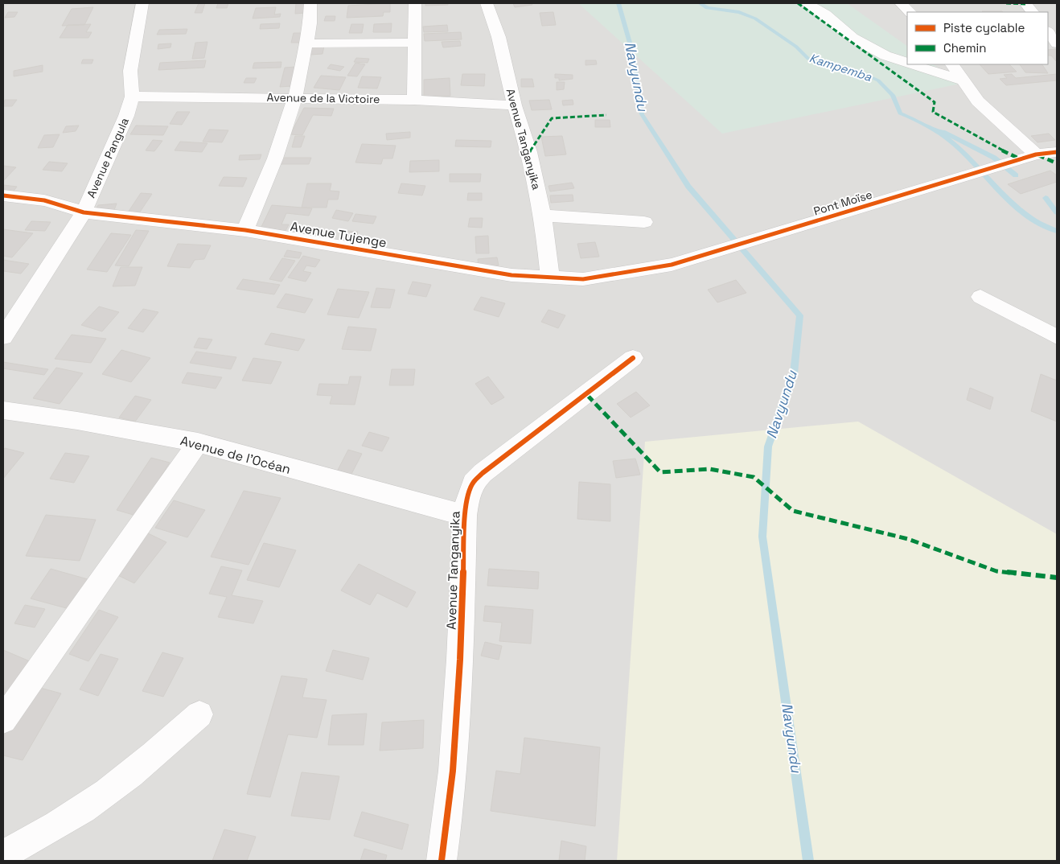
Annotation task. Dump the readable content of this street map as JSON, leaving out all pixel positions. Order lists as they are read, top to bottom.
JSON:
{
  "streets": {
    "street": [
      "Avenue de la Victoire",
      "Avenue Tanganyika",
      "Avenue Pangula",
      "Pont Moïse",
      "Avenue Tujenge",
      "Avenue de l'Océan"
    ]
  },
  "crossings": [
    ["Avenue de la Victoire", "Avenue Tanganyika"],
    ["Avenue de la Victoire", "Avenue Pangula"],
    ["Avenue Tanganyika", "Avenue Tujenge"],
    ["Avenue Tanganyika", "Avenue de l'Océan"],
    ["Avenue Pangula", "Avenue Tujenge"],
    ["Pont Moïse", "Avenue Tujenge"]
  ],
  "water": ["Kampemba", "Navyundu"],
  "legend": ["Piste cyclable", "Chemin"]
}
